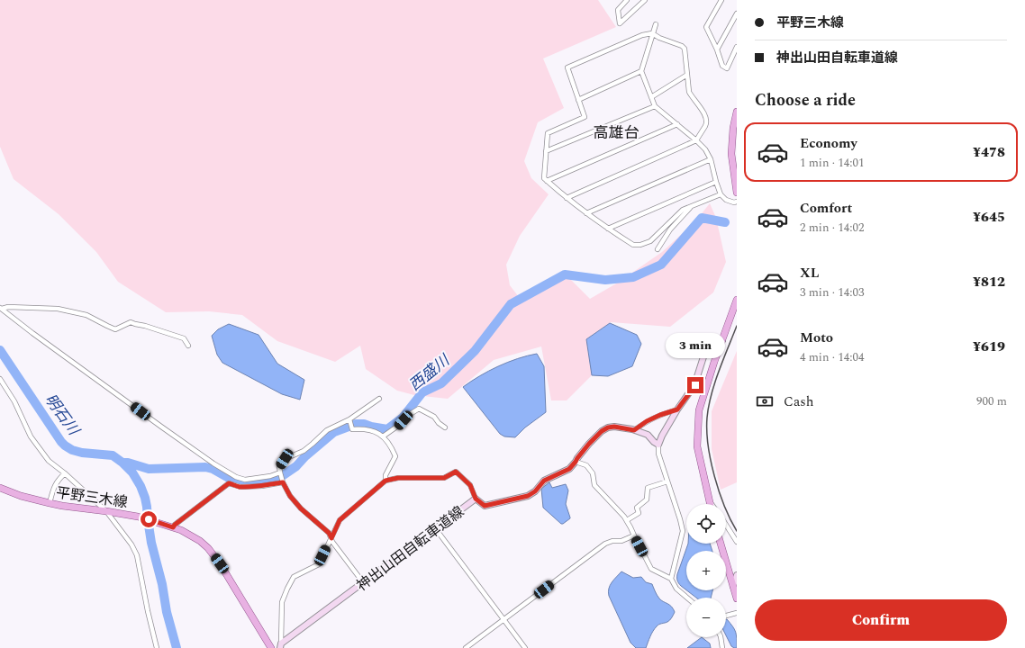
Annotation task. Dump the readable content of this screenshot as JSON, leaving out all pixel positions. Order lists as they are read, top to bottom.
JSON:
{
  "streets": {
    "main road": ["平野三木線", "神出山田自転車道線"]
  },
  "districts": ["高雄台"],
  "water": ["西盛川", "明石川"],
  "page": {
    "banner": ["平野三木線", "神出山田自転車道線"],
    "heading": "Choose a ride",
    "list": [
      {
        "name": "Economy",
        "note": "1 min · 14:01",
        "value": "¥478"
      },
      {
        "name": "Comfort",
        "note": "2 min · 14:02",
        "value": "¥645"
      },
      {
        "name": "XL",
        "note": "3 min · 14:03",
        "value": "¥812"
      },
      {
        "name": "Moto",
        "note": "4 min · 14:04",
        "value": "¥619"
      }
    ],
    "bubble": "3 min",
    "pay": ["Cash", "900 m"],
    "map_buttons": ["+", "−"],
    "buttons": "Confirm"
  }
}
